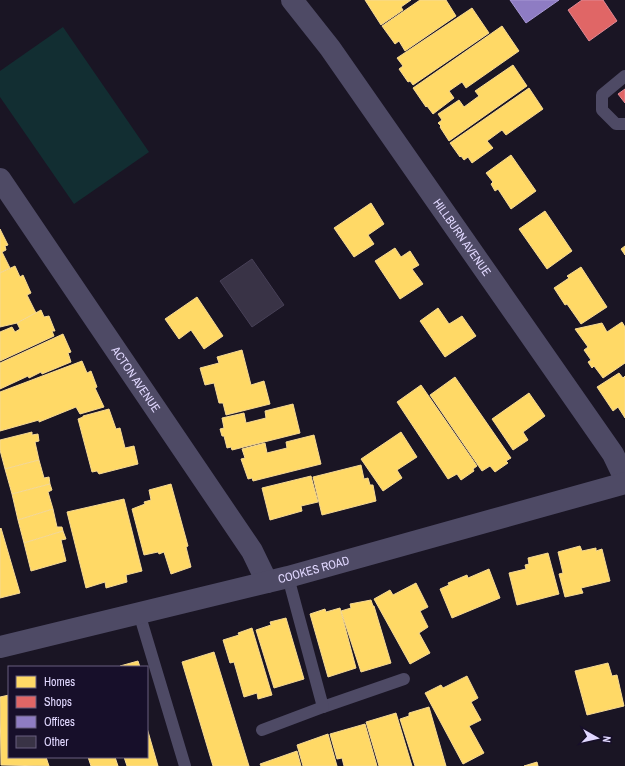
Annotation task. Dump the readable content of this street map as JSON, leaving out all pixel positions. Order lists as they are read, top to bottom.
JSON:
{
  "streets": {
    "street": ["HILLBURN AVENUE", "ACTON AVENUE", "COOKES ROAD"]
  },
  "crossings": [
    ["ACTON AVENUE", "COOKES ROAD"]
  ],
  "legend": [
    "Homes",
    "Shops",
    "Offices",
    "Other"
  ],
  "north": "right"
}
